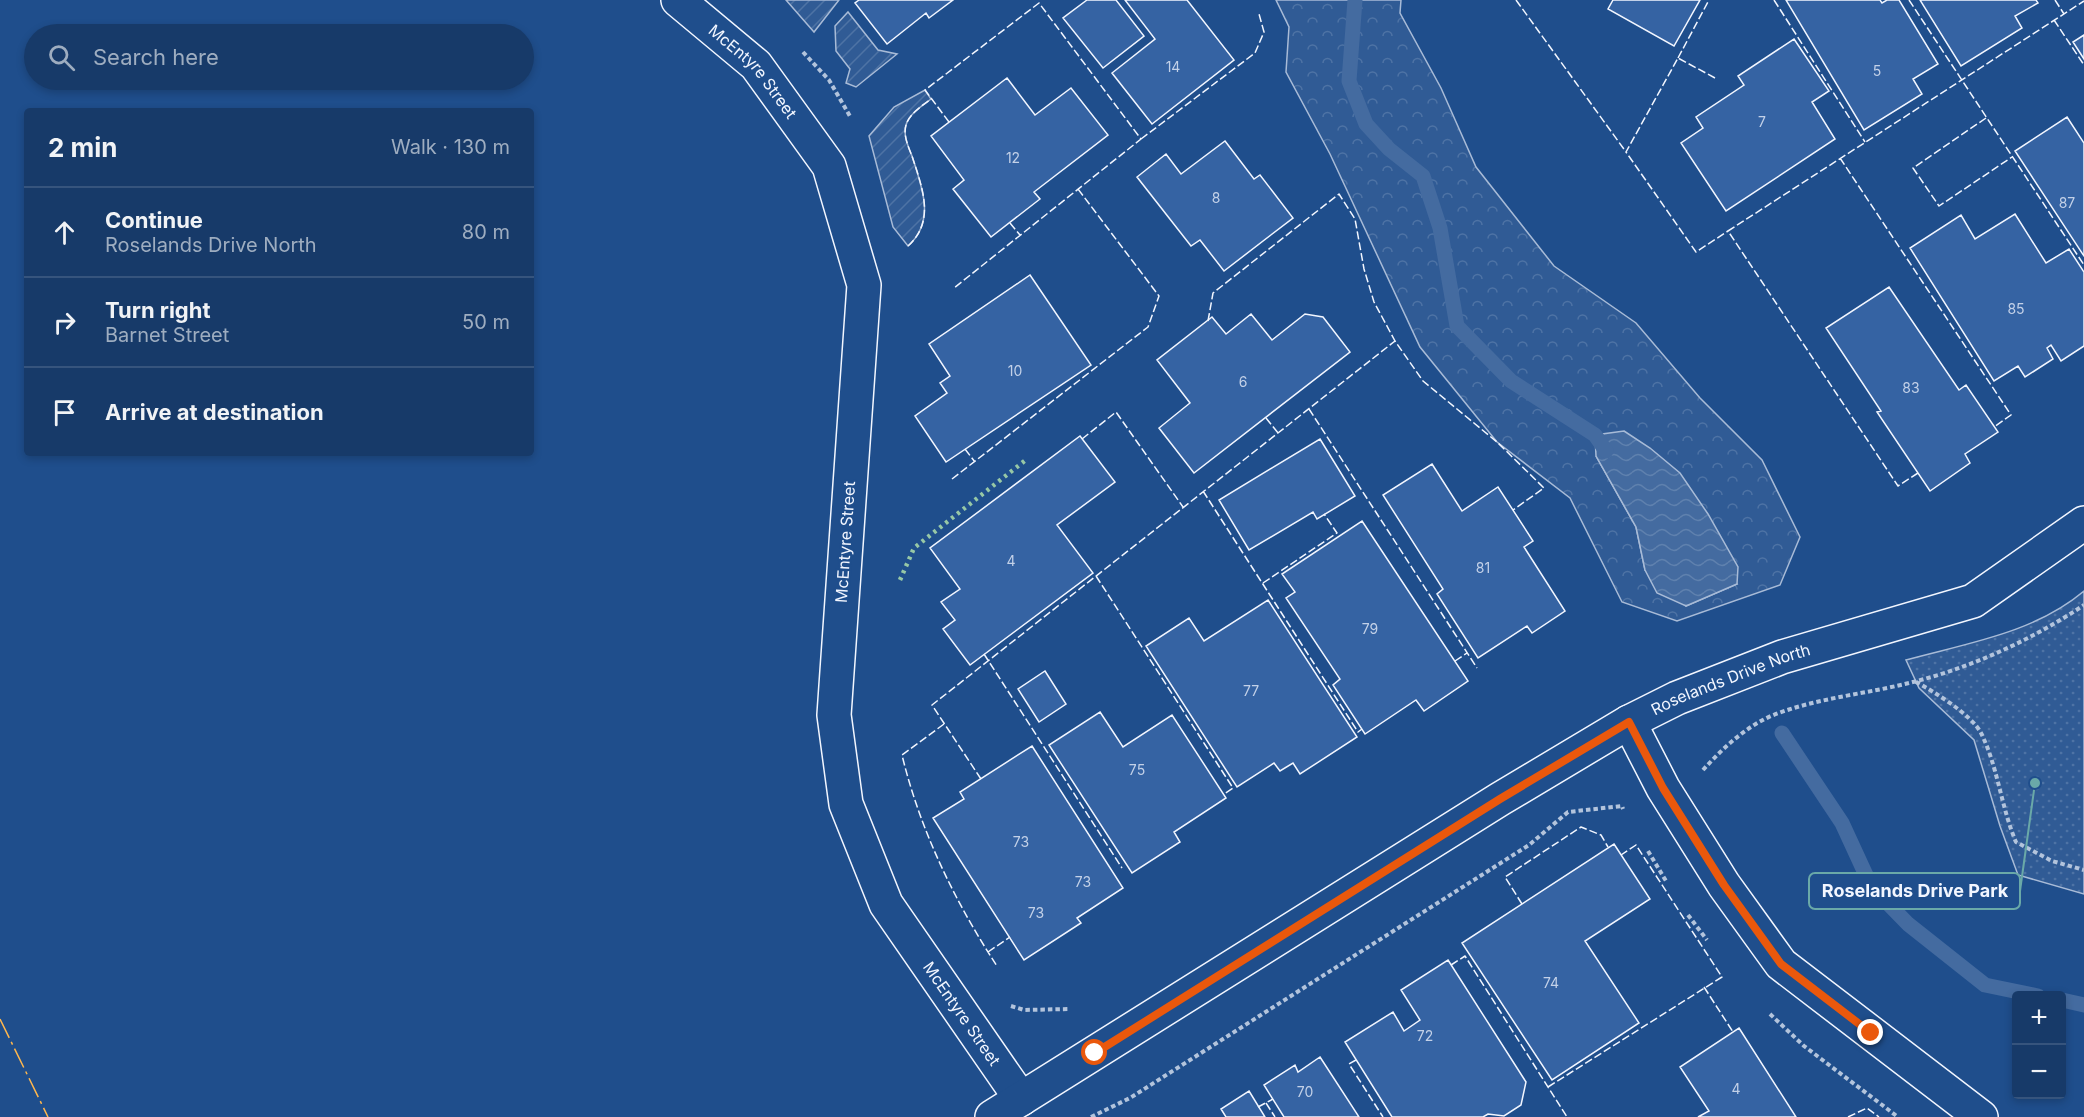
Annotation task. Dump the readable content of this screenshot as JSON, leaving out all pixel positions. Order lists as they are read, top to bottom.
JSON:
{
  "streets": {
    "street": ["McEntyre Street", "Roselands Drive North"]
  },
  "crossings": [
    ["McEntyre Street", "Roselands Drive North"]
  ],
  "places": ["Roselands Drive Park"],
  "house_numbers": [
    "14",
    "5",
    "7",
    "12",
    "8",
    "87",
    "85",
    "10",
    "6",
    "83",
    "4",
    "81",
    "79",
    "77",
    "75",
    "73",
    "73",
    "73",
    "74",
    "72",
    "4",
    "70"
  ],
  "page": {
    "search": "Search here",
    "heading": ["2 min", "Walk · 130 m"],
    "list": [
      ["Continue", "Roselands Drive North", "80 m"],
      ["Turn right", "Barnet Street", "50 m"],
      "Arrive at destination"
    ],
    "map_buttons": ["+", "−"]
  }
}
